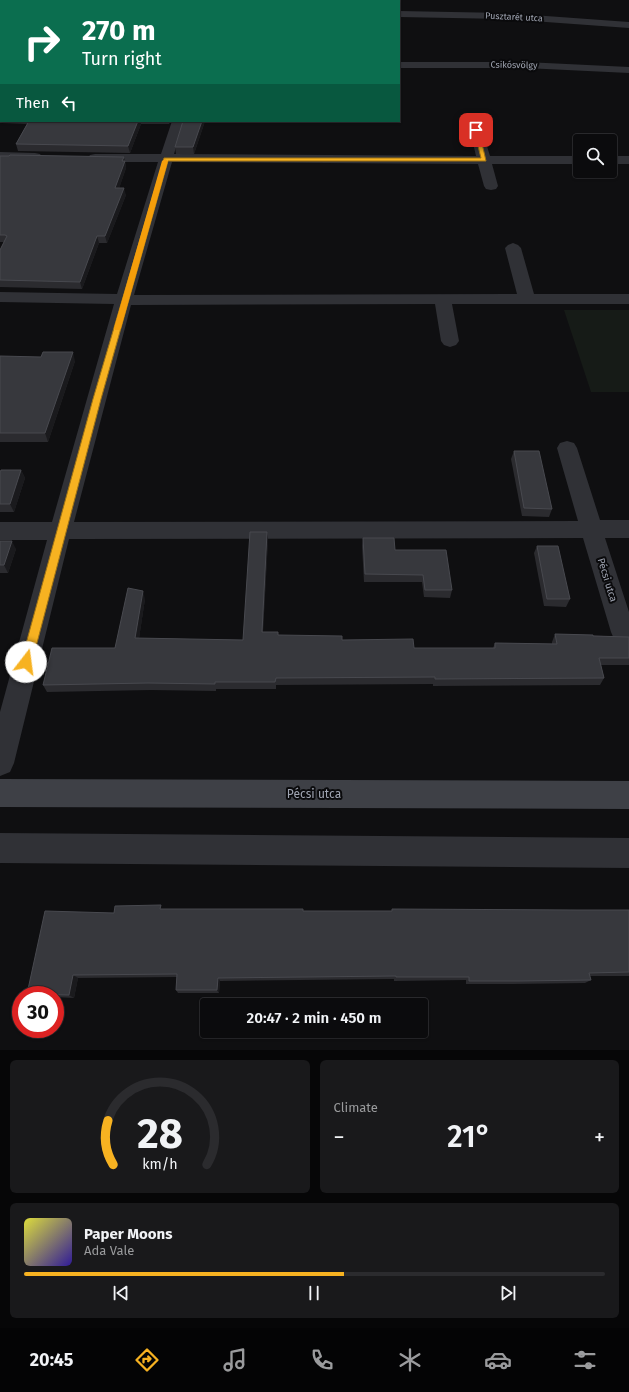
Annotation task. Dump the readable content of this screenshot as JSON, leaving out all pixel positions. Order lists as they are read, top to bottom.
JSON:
{
  "streets": {
    "main road": ["Pécsi utca"],
    "street": ["Pusztarét utca", "Csikósvölgy"]
  },
  "page": {
    "turn": ["270 m", "Turn right"],
    "then": "Then",
    "limit": "30",
    "trip": "20:47 · 2 min · 450 m",
    "tile": "Climate",
    "heat": ["−", "21°", "+"],
    "song": ["Paper Moons", "Ada Vale"],
    "tabs": "20:45",
    "gauge": ["28", "km/h"]
  }
}
